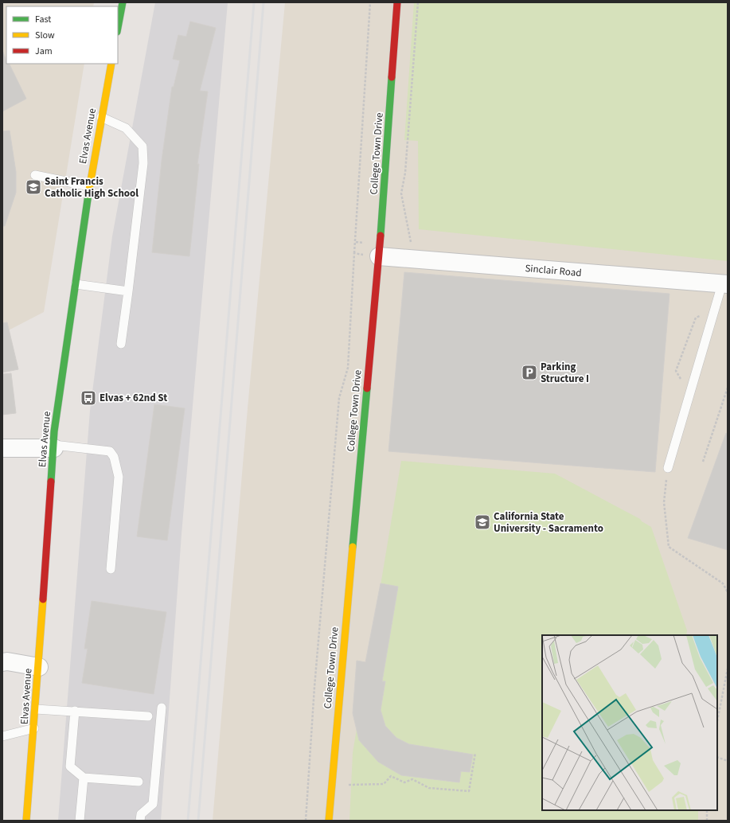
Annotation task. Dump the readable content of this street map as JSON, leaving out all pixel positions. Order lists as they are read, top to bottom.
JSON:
{
  "streets": {
    "street": ["Elvas Avenue", "College Town Drive", "Sinclair Road"]
  },
  "crossings": [
    ["College Town Drive", "Sinclair Road"]
  ],
  "places": {
    "school or university": ["Saint Francis Catholic High School", "California State University - Sacramento"],
    "parking": ["Parking Structure I"],
    "bus stop": ["Elvas + 62nd St"]
  },
  "legend": ["Fast", "Slow", "Jam"]
}
